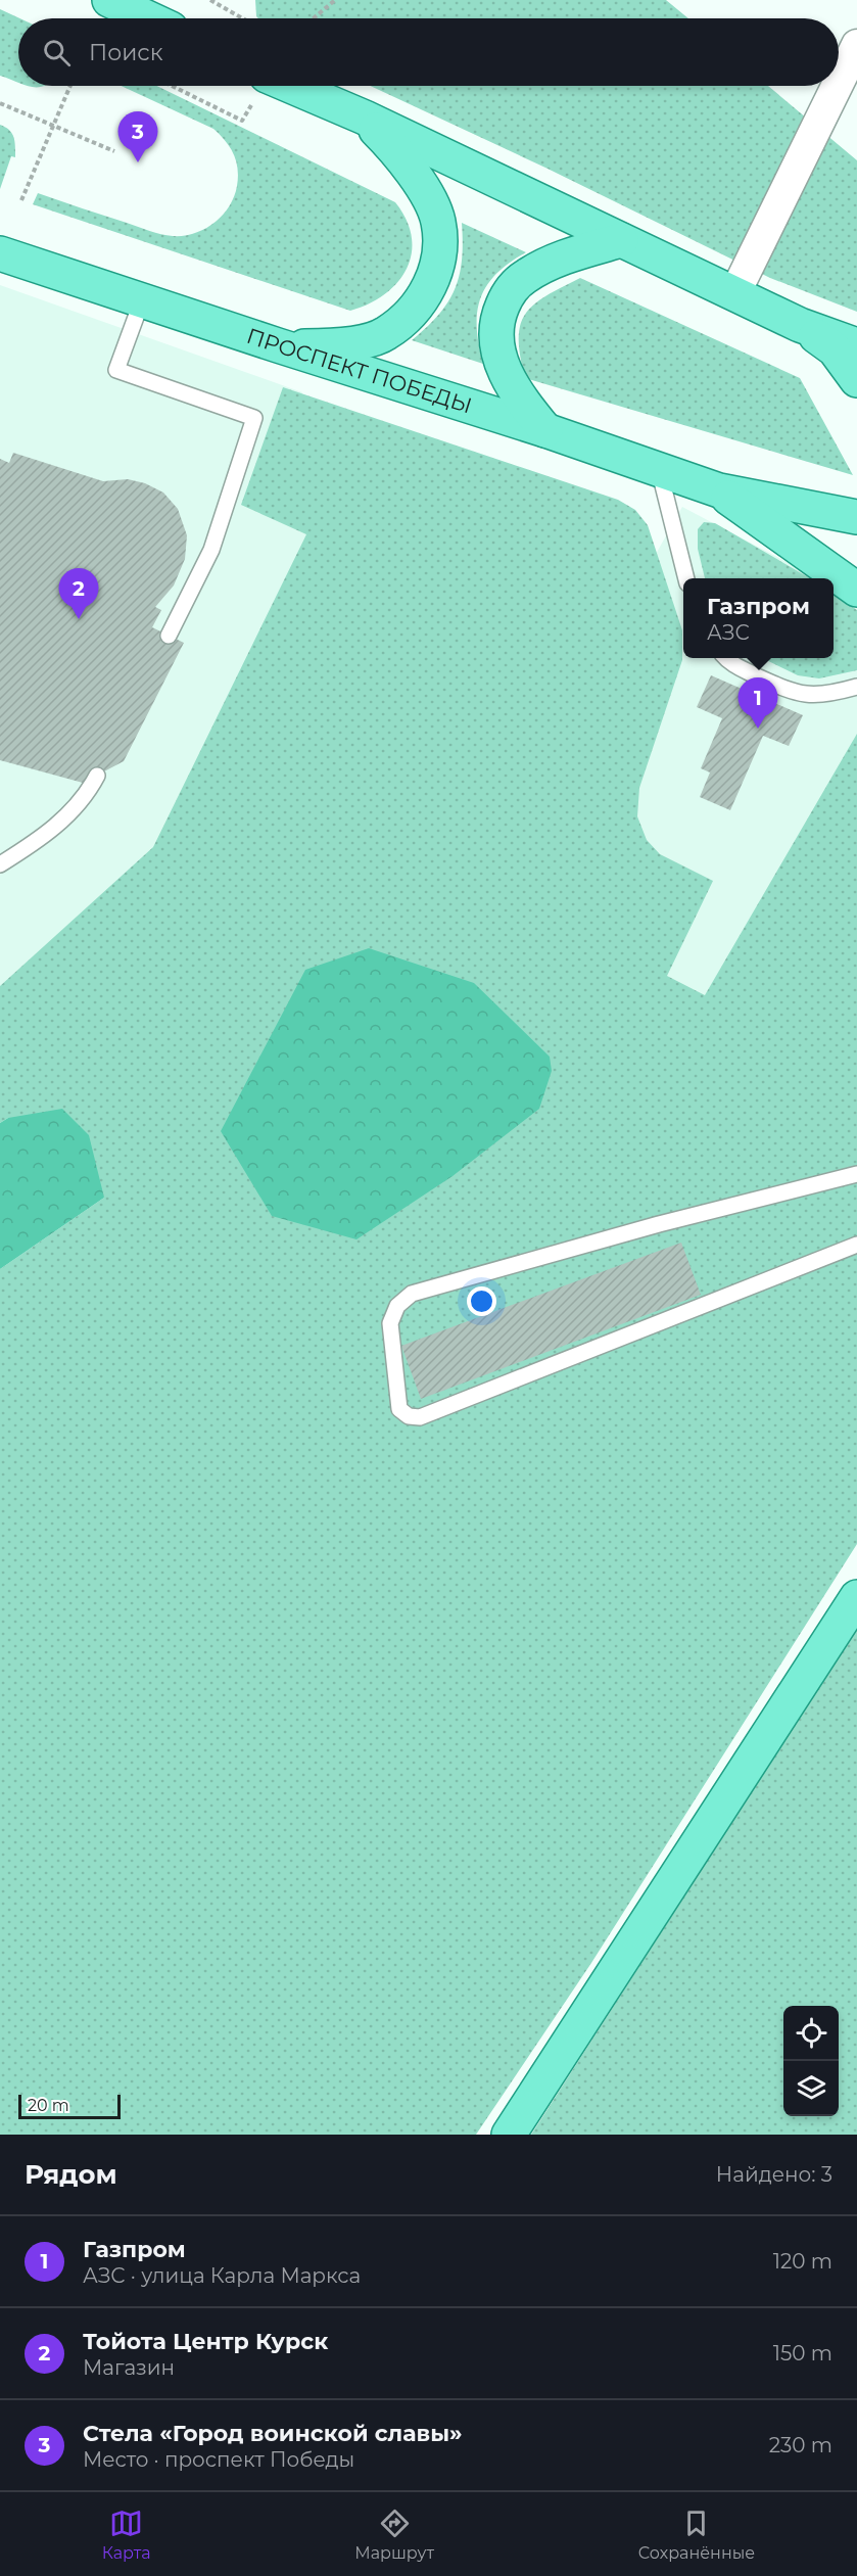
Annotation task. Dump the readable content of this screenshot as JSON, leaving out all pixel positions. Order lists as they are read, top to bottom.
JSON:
{
  "streets": {
    "main road": ["ПРОСПЕКТ ПОБЕДЫ"]
  },
  "scale_bar": "20 m",
  "page": {
    "search": "Поиск",
    "pins": ["3", "2", "1"],
    "popup": ["Газпром", "АЗС"],
    "scale": "20 m",
    "heading": ["Рядом", "Найдено: 3"],
    "list": [
      {
        "mark": "1",
        "name": "Газпром",
        "note": "АЗС · улица Карла Маркса",
        "value": "120 m"
      },
      {
        "mark": "2",
        "name": "Тойота Центр Курск",
        "note": "Магазин",
        "value": "150 m"
      },
      {
        "mark": "3",
        "name": "Стела «Город воинской славы»",
        "note": "Место · проспект Победы",
        "value": "230 m"
      }
    ],
    "nav": ["Карта", "Маршрут", "Сохранённые"]
  }
}
